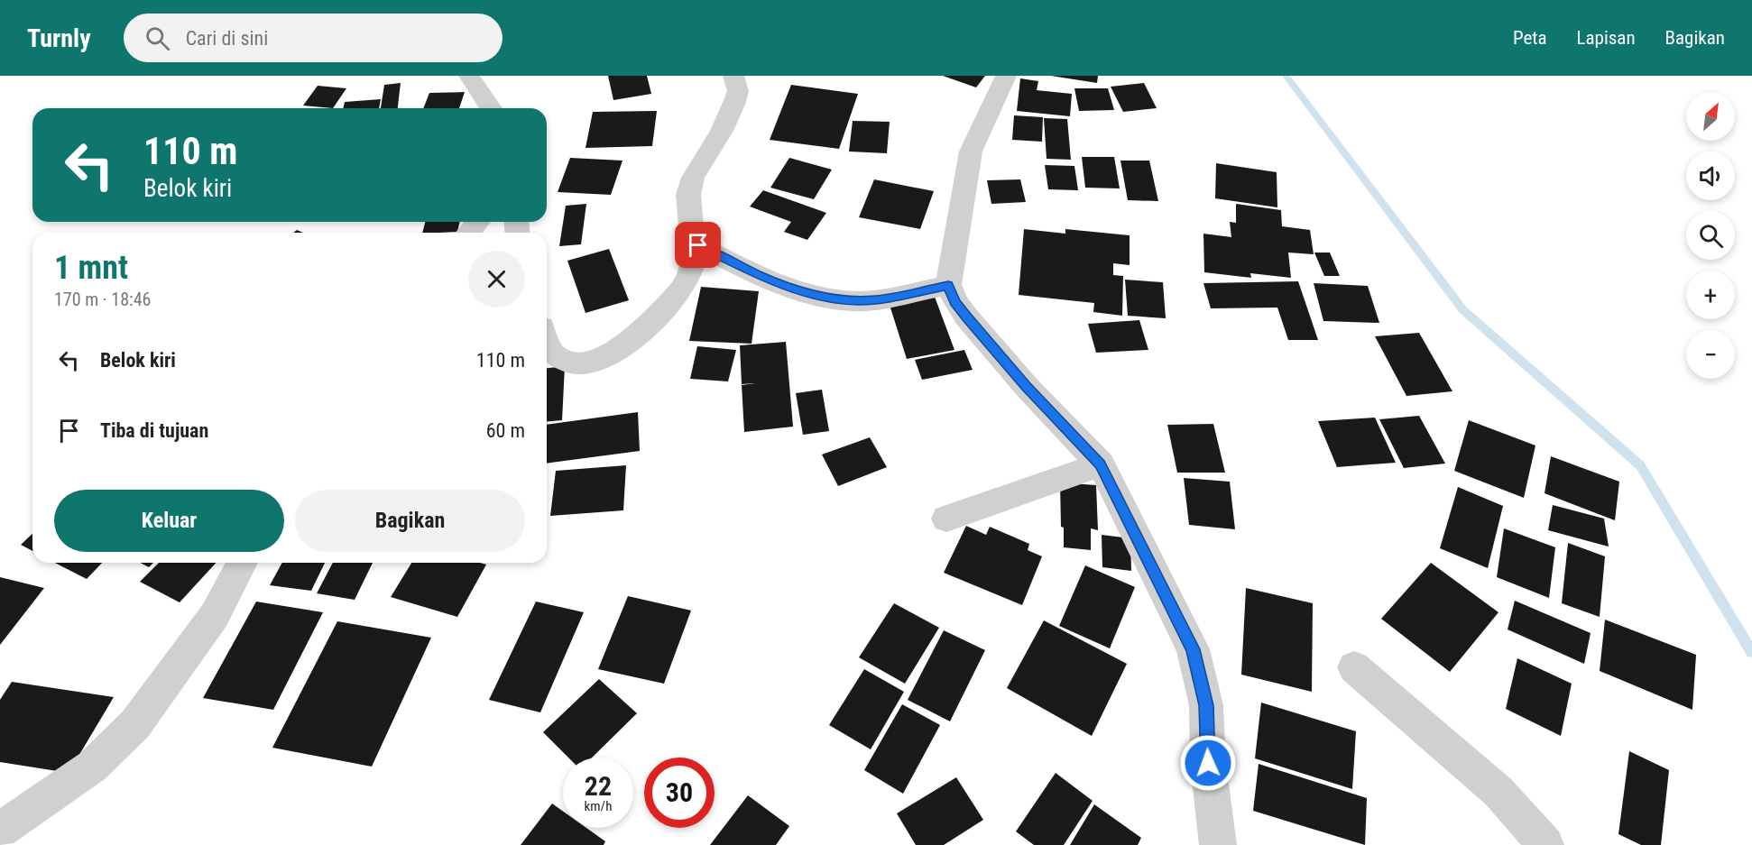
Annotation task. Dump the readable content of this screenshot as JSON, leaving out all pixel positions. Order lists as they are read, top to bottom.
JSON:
{
  "north": "top right",
  "page": {
    "header": "Turnly",
    "search": "Cari di sini",
    "nav": ["Peta", "Lapisan", "Bagikan"],
    "map_buttons": ["+", "−"],
    "turn": ["110 m", "Belok kiri"],
    "heading": ["1 mnt", "170 m · 18:46"],
    "list": [
      {
        "name": "Belok kiri",
        "value": "110 m"
      },
      {
        "name": "Tiba di tujuan",
        "value": "60 m"
      }
    ],
    "buttons": ["Keluar", "Bagikan"],
    "speed": "22 km/h",
    "limit": "30"
  }
}
